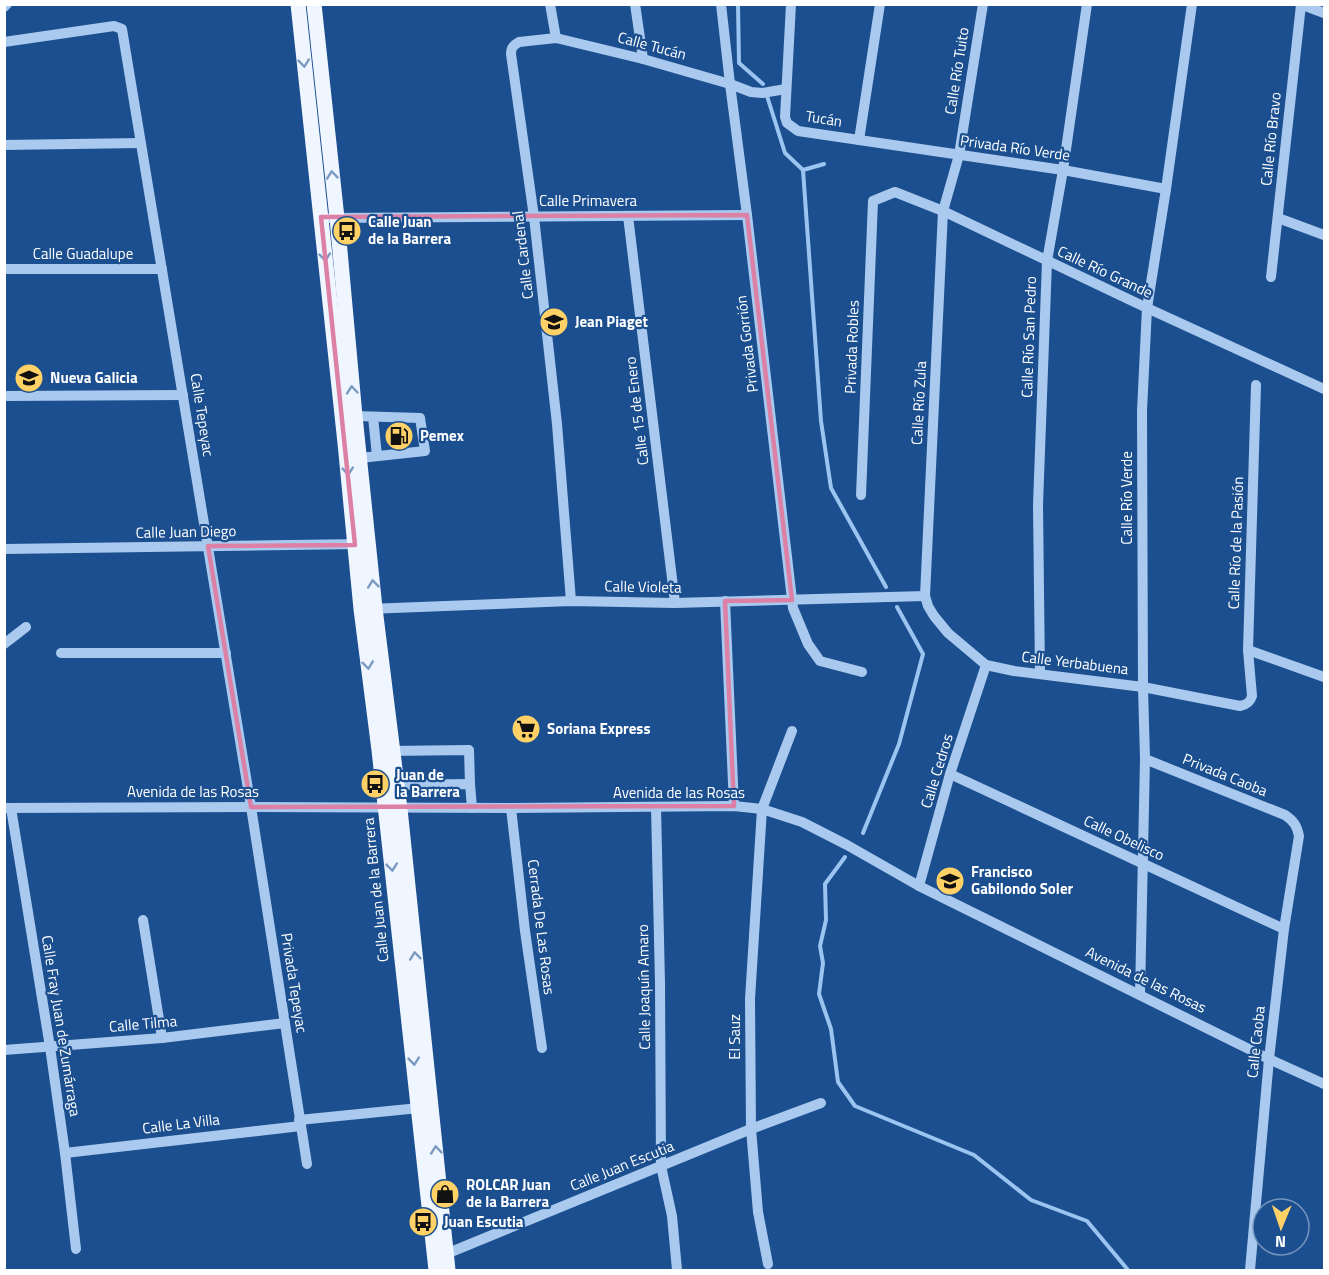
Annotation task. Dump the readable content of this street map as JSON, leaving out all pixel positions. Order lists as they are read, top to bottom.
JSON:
{
  "streets": {
    "main road": ["Calle Juan de la Barrera"],
    "street": [
      "Calle Tucán",
      "Calle Río Tuito",
      "Tucán",
      "Calle Río Bravo",
      "Privada Río Verde",
      "Calle Primavera",
      "Calle Guadalupe",
      "Calle Cardenal",
      "Calle Río Grande",
      "Calle Río San Pedro",
      "Privada Gorrión",
      "Privada Robles",
      "Calle Río Zula",
      "Calle 15 de Enero",
      "Calle Tepeyac",
      "Calle Río Verde",
      "Calle Juan Diego",
      "Calle Río de la Pasión",
      "Calle Violeta",
      "Calle Yerbabuena",
      "Calle Cedros",
      "Privada Caoba",
      "Avenida de las Rosas",
      "Calle Obelisco",
      "Cerrada De Las Rosas",
      "Privada Tepeyac",
      "Calle Joaquín Amaro",
      "Calle Tilma",
      "Calle Fray Juan de Zumárraga",
      "El Sauz",
      "Calle Caoba",
      "Calle La Villa",
      "Calle Juan Escutia"
    ]
  },
  "crossings": [
    ["Calle Tucán", "Tucán"],
    ["Calle Tucán", "Calle Cardenal"],
    ["Calle Tucán", "Privada Gorrión"],
    ["Calle Río Tuito", "Privada Río Verde"],
    ["Calle Río Tuito", "Calle Río Grande"],
    ["Calle Río Tuito", "Calle Río Zula"],
    ["Tucán", "Privada Río Verde"],
    ["Privada Río Verde", "Calle Río San Pedro"],
    ["Privada Río Verde", "Calle Río Verde"],
    ["Calle Primavera", "Calle Cardenal"],
    ["Calle Primavera", "Privada Gorrión"],
    ["Calle Primavera", "Calle 15 de Enero"],
    ["Calle Primavera", "Calle Juan de la Barrera"],
    ["Calle Guadalupe", "Calle Tepeyac"],
    ["Calle Cardenal", "Calle Violeta"],
    ["Calle Río Grande", "Calle Río San Pedro"],
    ["Calle Río Grande", "Privada Robles"],
    ["Calle Río Grande", "Calle Río Zula"],
    ["Calle Río Grande", "Calle Río Verde"],
    ["Calle Río San Pedro", "Calle Yerbabuena"],
    ["Privada Gorrión", "Calle Violeta"],
    ["Calle Río Zula", "Calle Violeta"],
    ["Calle Río Zula", "Calle Yerbabuena"],
    ["Calle 15 de Enero", "Calle Violeta"],
    ["Calle Tepeyac", "Calle Juan Diego"],
    ["Calle Tepeyac", "Avenida de las Rosas"],
    ["Calle Tepeyac", "Privada Tepeyac"],
    ["Calle Río Verde", "Calle Yerbabuena"],
    ["Calle Río Verde", "Privada Caoba"],
    ["Calle Río Verde", "Avenida de las Rosas"],
    ["Calle Río Verde", "Calle Obelisco"],
    ["Calle Juan Diego", "Calle Juan de la Barrera"],
    ["Calle Río de la Pasión", "Calle Yerbabuena"],
    ["Calle Violeta", "Calle Yerbabuena"],
    ["Calle Violeta", "Calle Juan de la Barrera"],
    ["Calle Yerbabuena", "Calle Cedros"],
    ["Calle Cedros", "Avenida de las Rosas"],
    ["Calle Cedros", "Calle Obelisco"],
    ["Privada Caoba", "Calle Caoba"],
    ["Avenida de las Rosas", "Calle Juan de la Barrera"],
    ["Avenida de las Rosas", "Cerrada De Las Rosas"],
    ["Avenida de las Rosas", "Privada Tepeyac"],
    ["Avenida de las Rosas", "Calle Joaquín Amaro"],
    ["Avenida de las Rosas", "Calle Fray Juan de Zumárraga"],
    ["Avenida de las Rosas", "El Sauz"],
    ["Avenida de las Rosas", "Calle Caoba"],
    ["Calle Obelisco", "Calle Caoba"],
    ["Calle Juan de la Barrera", "Calle La Villa"],
    ["Calle Juan de la Barrera", "Calle Juan Escutia"],
    ["Privada Tepeyac", "Calle Tilma"],
    ["Privada Tepeyac", "Calle La Villa"],
    ["Calle Joaquín Amaro", "Calle Juan Escutia"],
    ["Calle Tilma", "Calle Fray Juan de Zumárraga"],
    ["Calle Fray Juan de Zumárraga", "Calle La Villa"],
    ["El Sauz", "Calle Juan Escutia"]
  ],
  "places": {
    "bus stop": ["Calle Juan de la Barrera", "Juan de la Barrera", "Juan Escutia"],
    "school or university": ["Jean Piaget", "Nueva Galicia", "Francisco Gabilondo Soler"],
    "fuel station": ["Pemex"],
    "supermarket": ["Soriana Express"],
    "shop": ["ROLCAR Juan de la Barrera"]
  },
  "north": "bottom"
}
